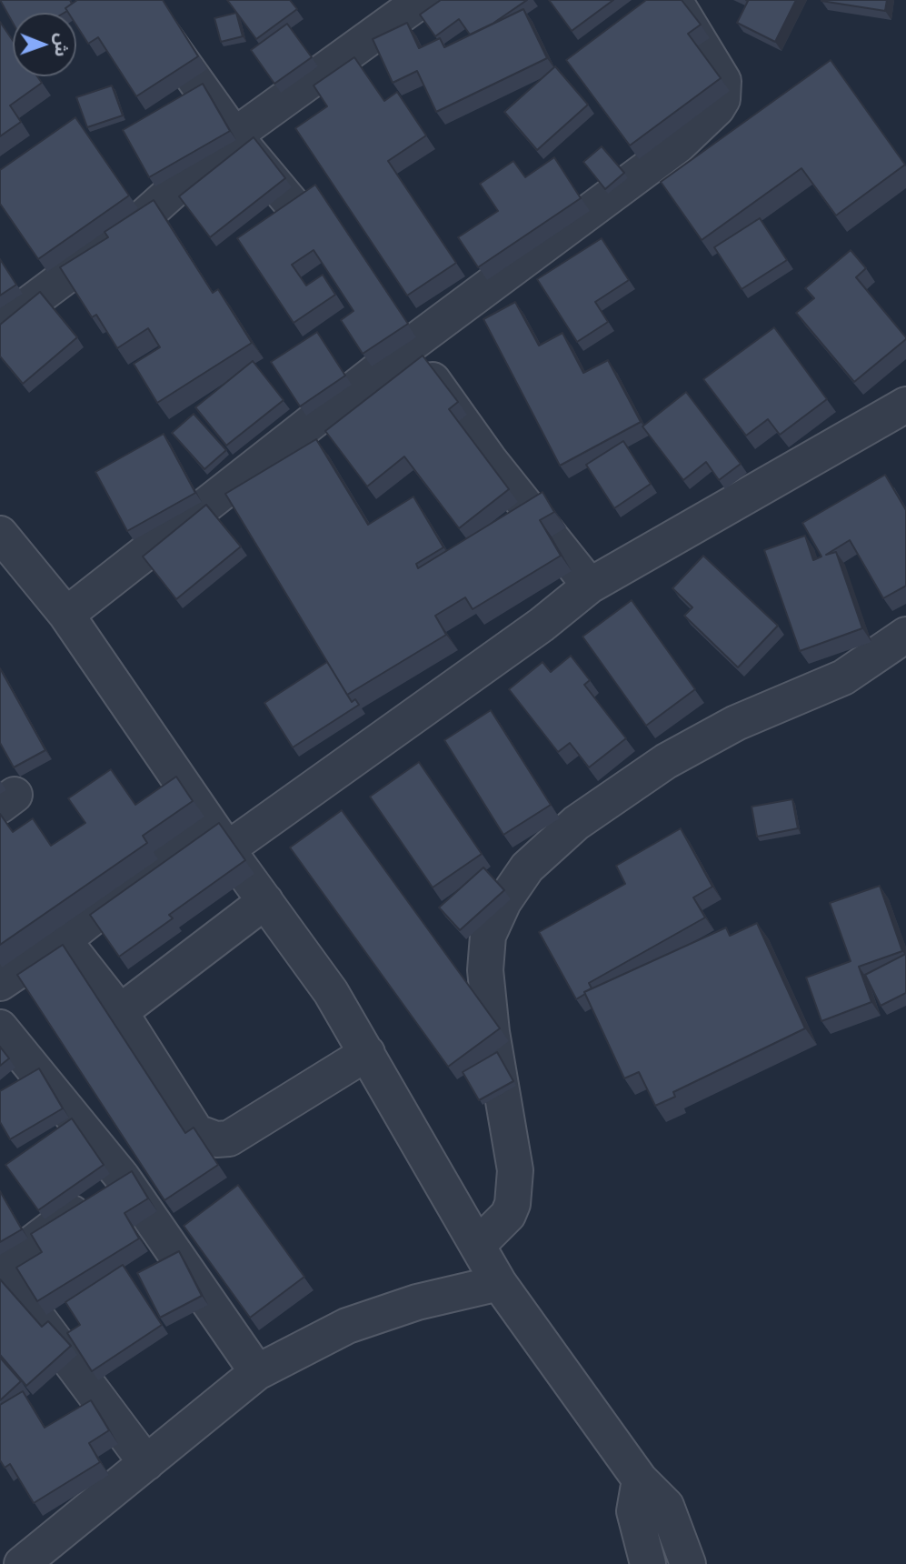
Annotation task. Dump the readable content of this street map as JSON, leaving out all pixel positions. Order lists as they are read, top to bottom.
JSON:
{
  "north": "right"
}
